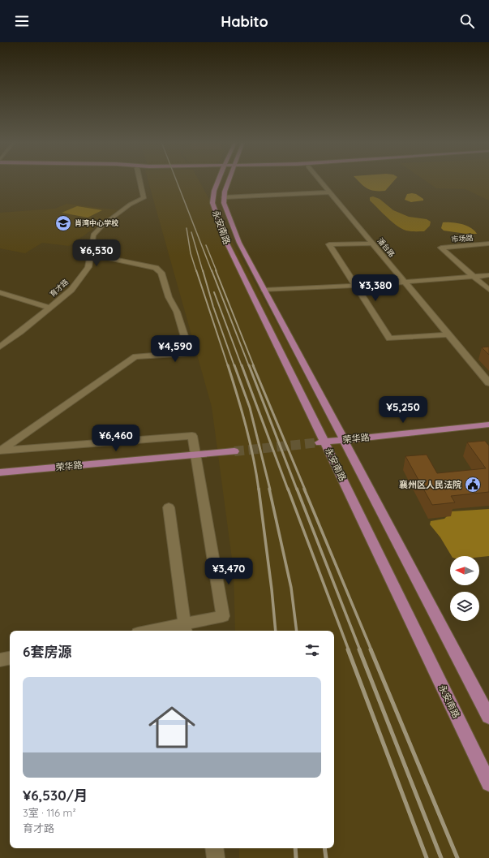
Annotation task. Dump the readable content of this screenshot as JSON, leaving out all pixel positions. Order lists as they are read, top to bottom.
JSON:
{
  "streets": {
    "main road": ["永安南路", "荣华路"],
    "street": ["市场路", "潘台路", "育才路"]
  },
  "crossings": [
    ["永安南路", "荣华路"]
  ],
  "places": {
    "school or university": ["肖湾中心学校"],
    "public building": ["襄州区人民法院"]
  },
  "north": "left",
  "page": {
    "header": "Habito",
    "price": [
      "¥6,530",
      "¥3,380",
      "¥4,590",
      "¥5,250",
      "¥6,460",
      "¥3,470"
    ],
    "heading": "6套房源",
    "list": [
      {
        "name": "¥6,530/月",
        "note": "3室 · 116 m² · 育才路"
      }
    ]
  }
}
